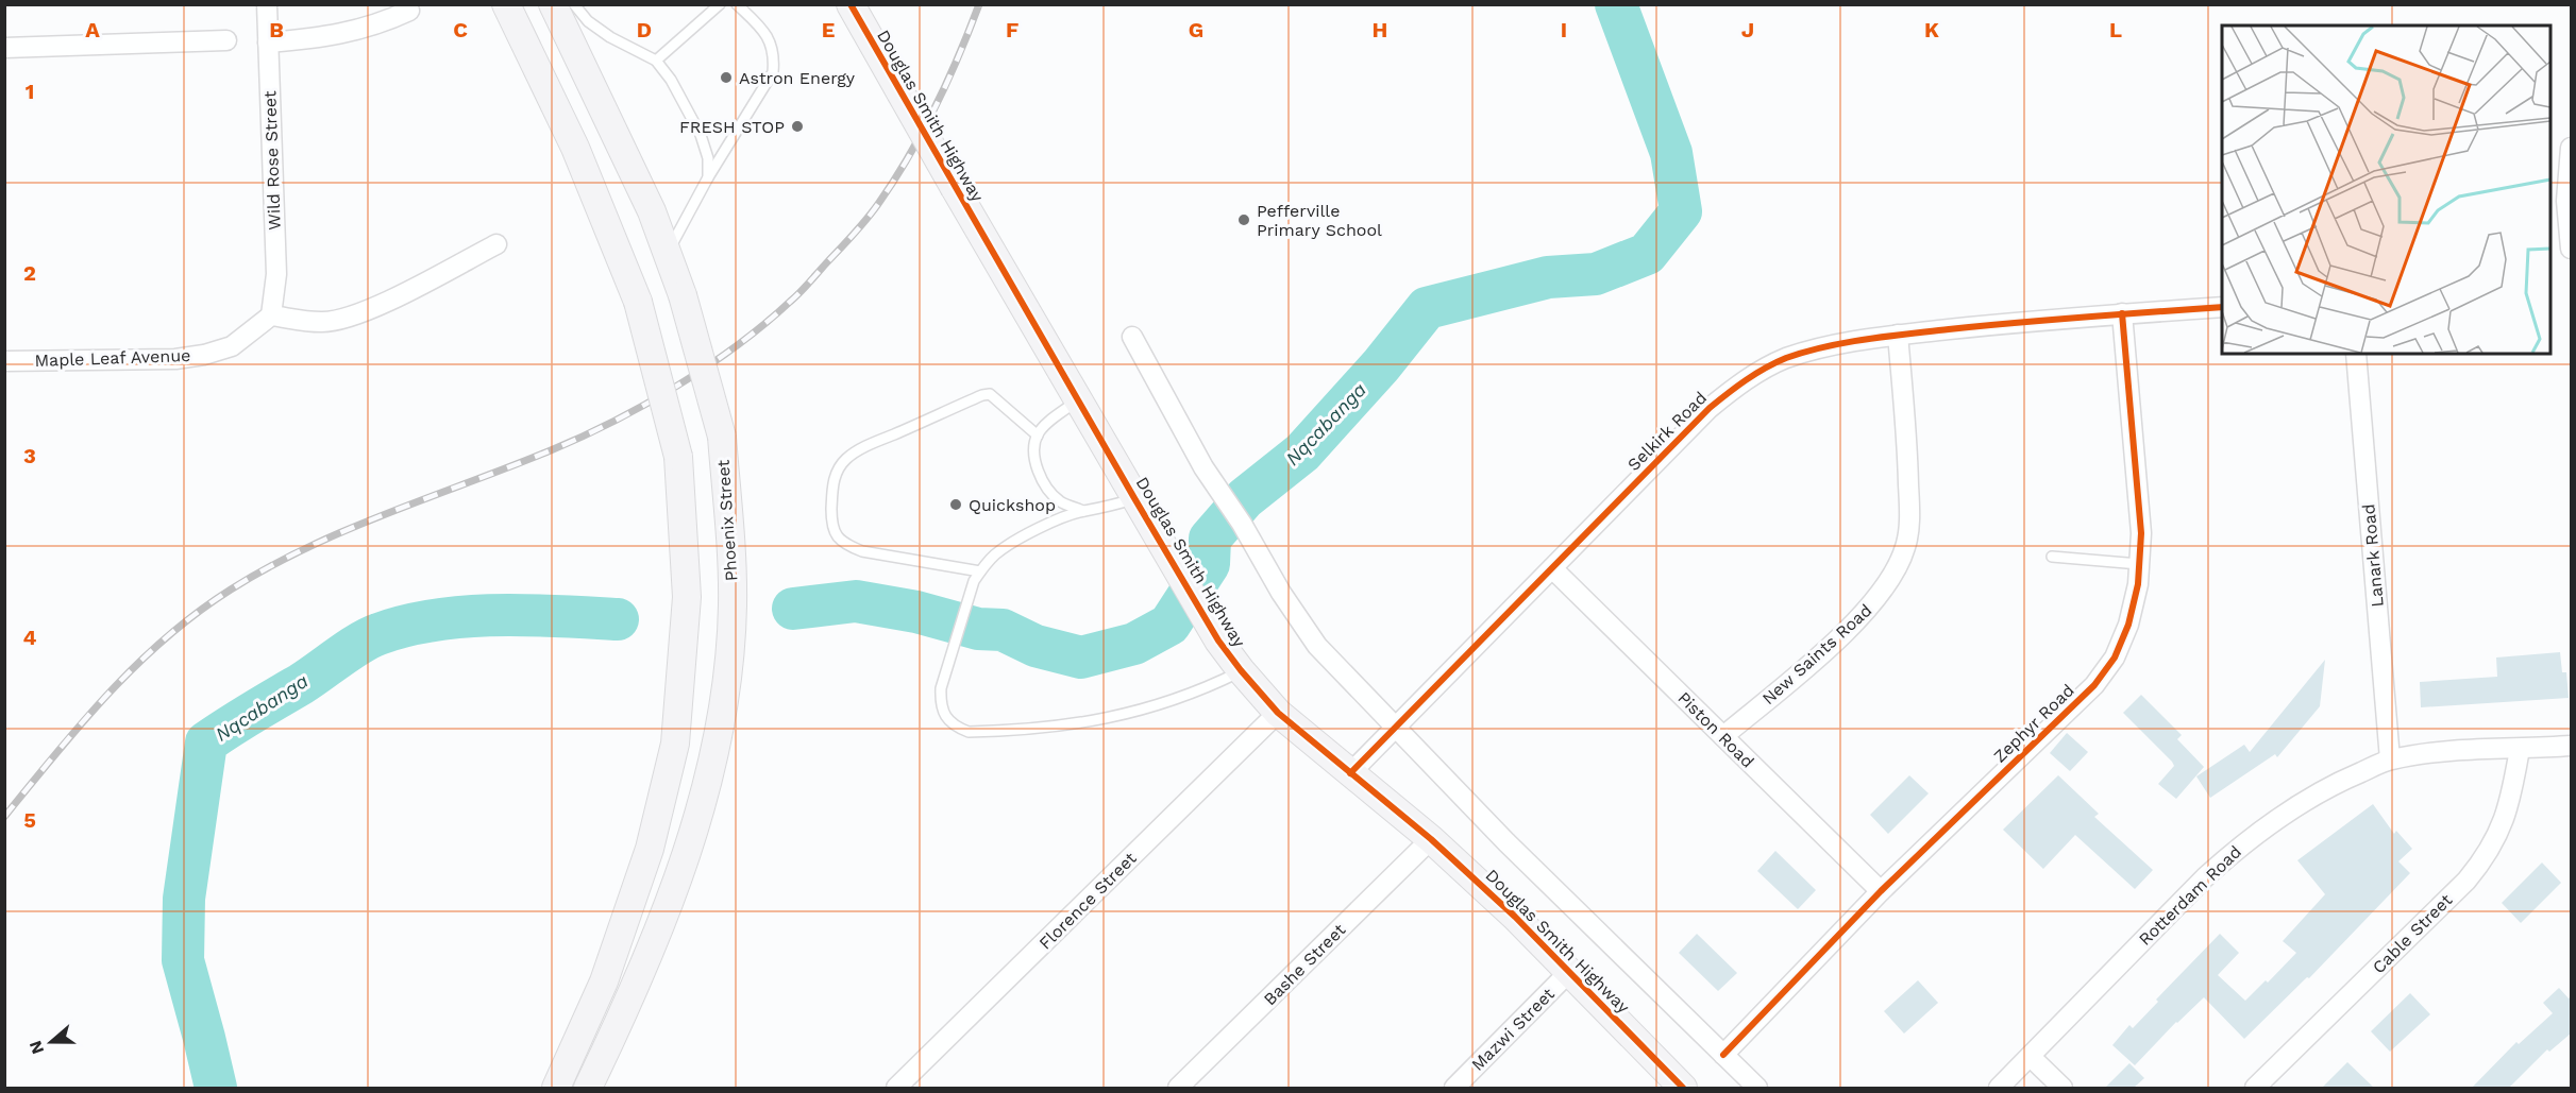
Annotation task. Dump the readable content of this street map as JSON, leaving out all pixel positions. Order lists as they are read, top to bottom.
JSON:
{
  "streets": {
    "main road": ["Douglas Smith Highway", "Phoenix Street"],
    "street": [
      "Wild Rose Street",
      "Maple Leaf Avenue",
      "Selkirk Road",
      "Lanark Road",
      "New Saints Road",
      "Zephyr Road",
      "Piston Road",
      "Rotterdam Road",
      "Florence Street",
      "Cable Street",
      "Bashe Street",
      "Mazwi Street"
    ]
  },
  "crossings": [
    ["Douglas Smith Highway", "Selkirk Road"],
    ["Douglas Smith Highway", "Florence Street"],
    ["Douglas Smith Highway", "Bashe Street"],
    ["Douglas Smith Highway", "Mazwi Street"],
    ["Wild Rose Street", "Maple Leaf Avenue"],
    ["Selkirk Road", "New Saints Road"],
    ["Selkirk Road", "Zephyr Road"],
    ["Selkirk Road", "Piston Road"],
    ["Lanark Road", "Rotterdam Road"],
    ["New Saints Road", "Piston Road"],
    ["Zephyr Road", "Piston Road"],
    ["Rotterdam Road", "Cable Street"]
  ],
  "water": ["Nqcabanga"],
  "places": [
    "Astron Energy",
    "FRESH STOP",
    "Pefferville Primary School",
    "Quickshop"
  ],
  "north": "left",
  "grid": {
    "columns": [
      "A",
      "B",
      "C",
      "D",
      "E",
      "F",
      "G",
      "H",
      "I",
      "J",
      "K",
      "L"
    ],
    "rows": [
      "1",
      "2",
      "3",
      "4",
      "5"
    ]
  }
}
